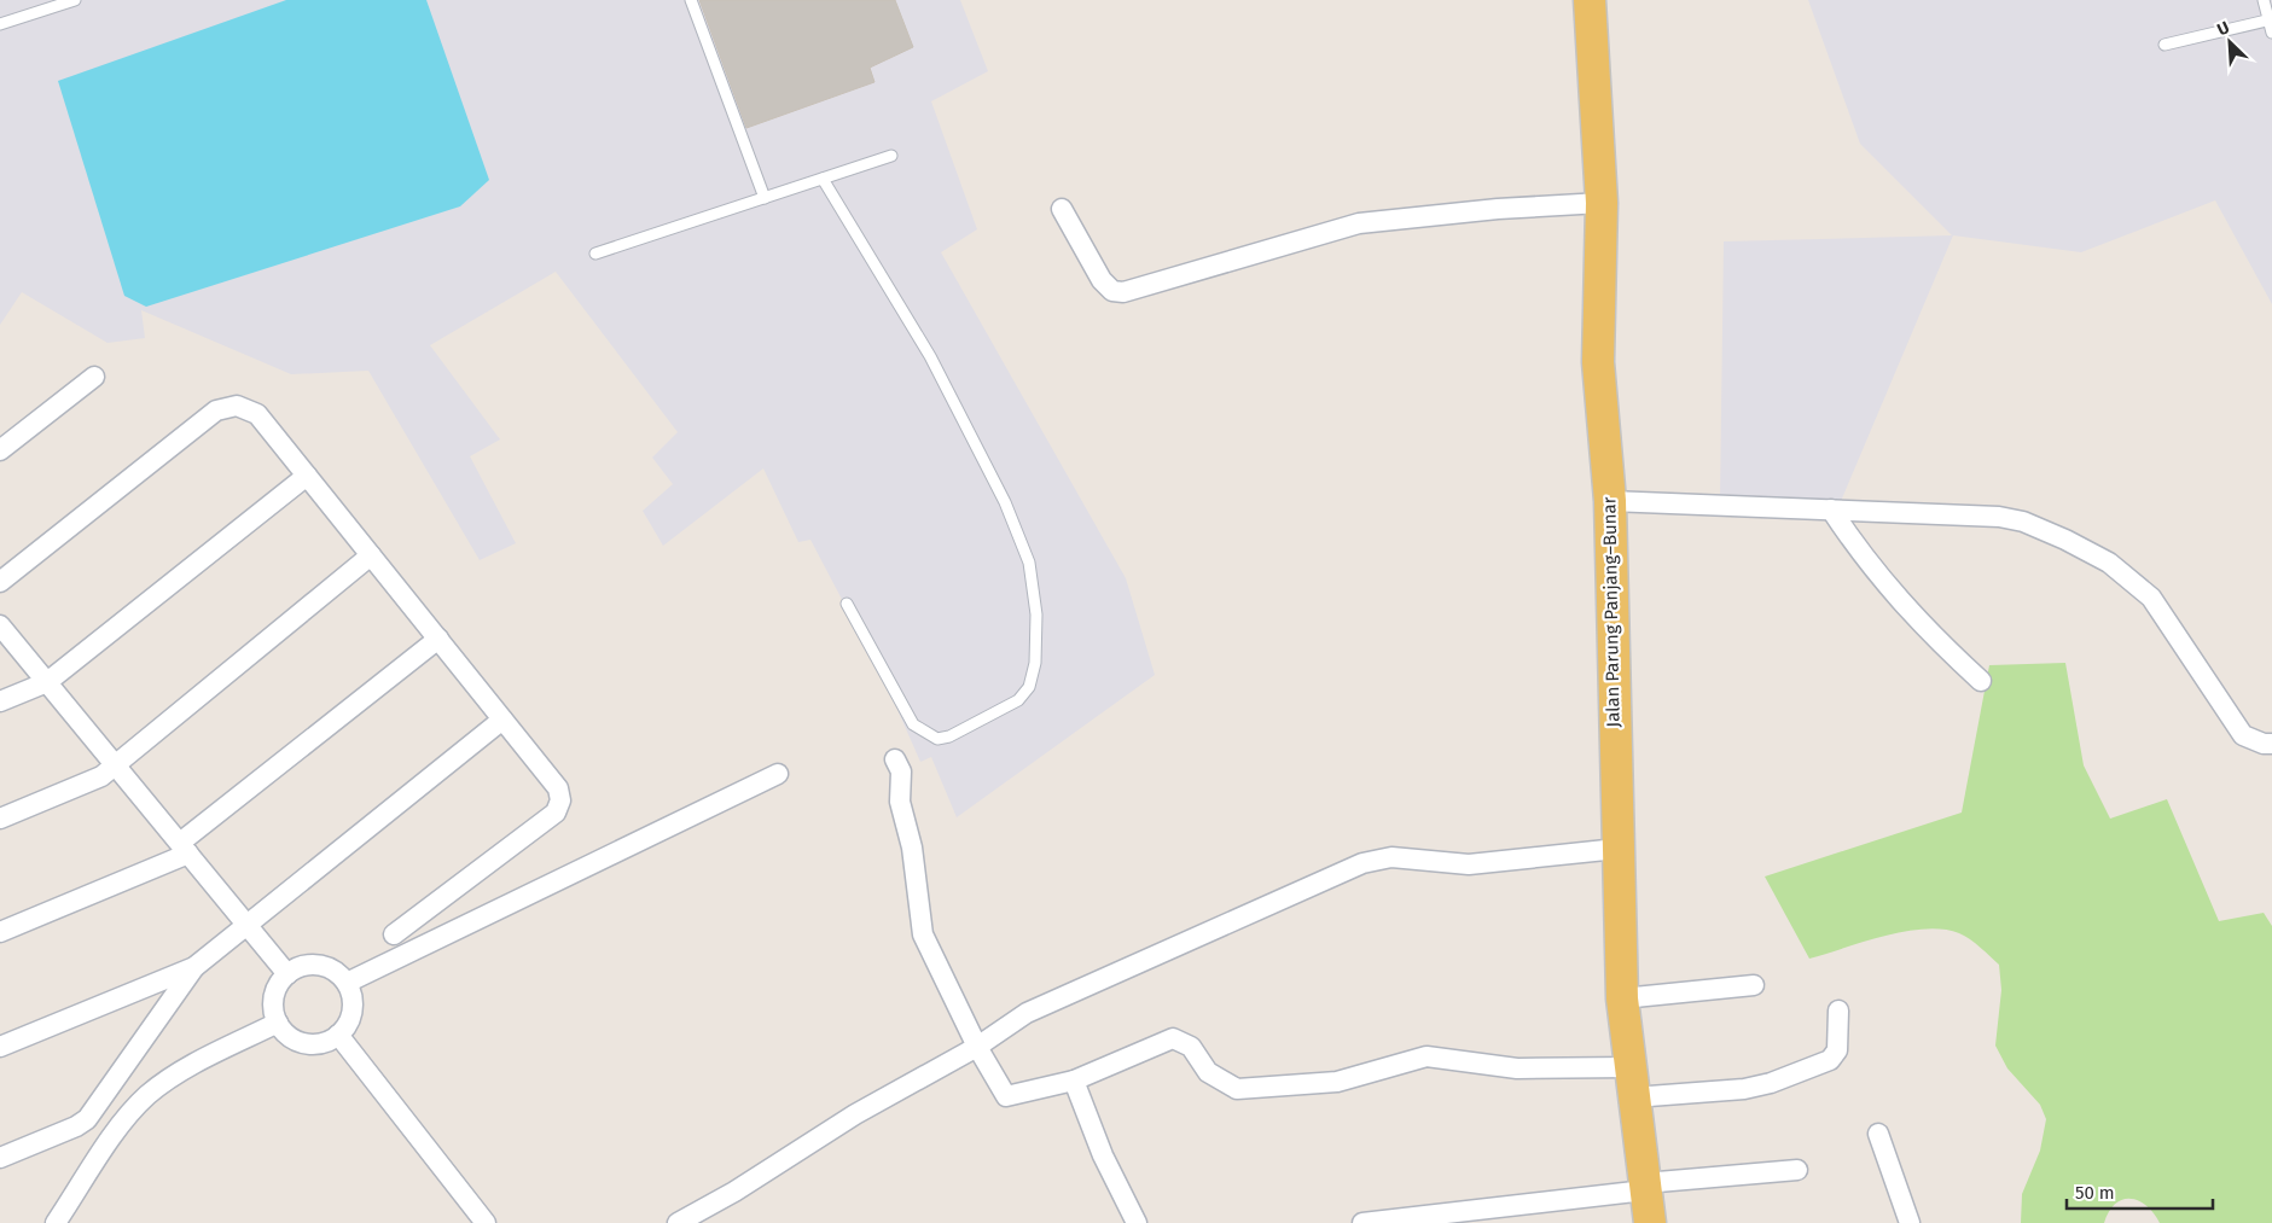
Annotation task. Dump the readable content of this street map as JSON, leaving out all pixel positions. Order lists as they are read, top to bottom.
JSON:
{
  "streets": {
    "main road": ["Jalan Parung Panjang–Bunar"]
  },
  "scale_bar": "50 m",
  "north": "top left"
}
